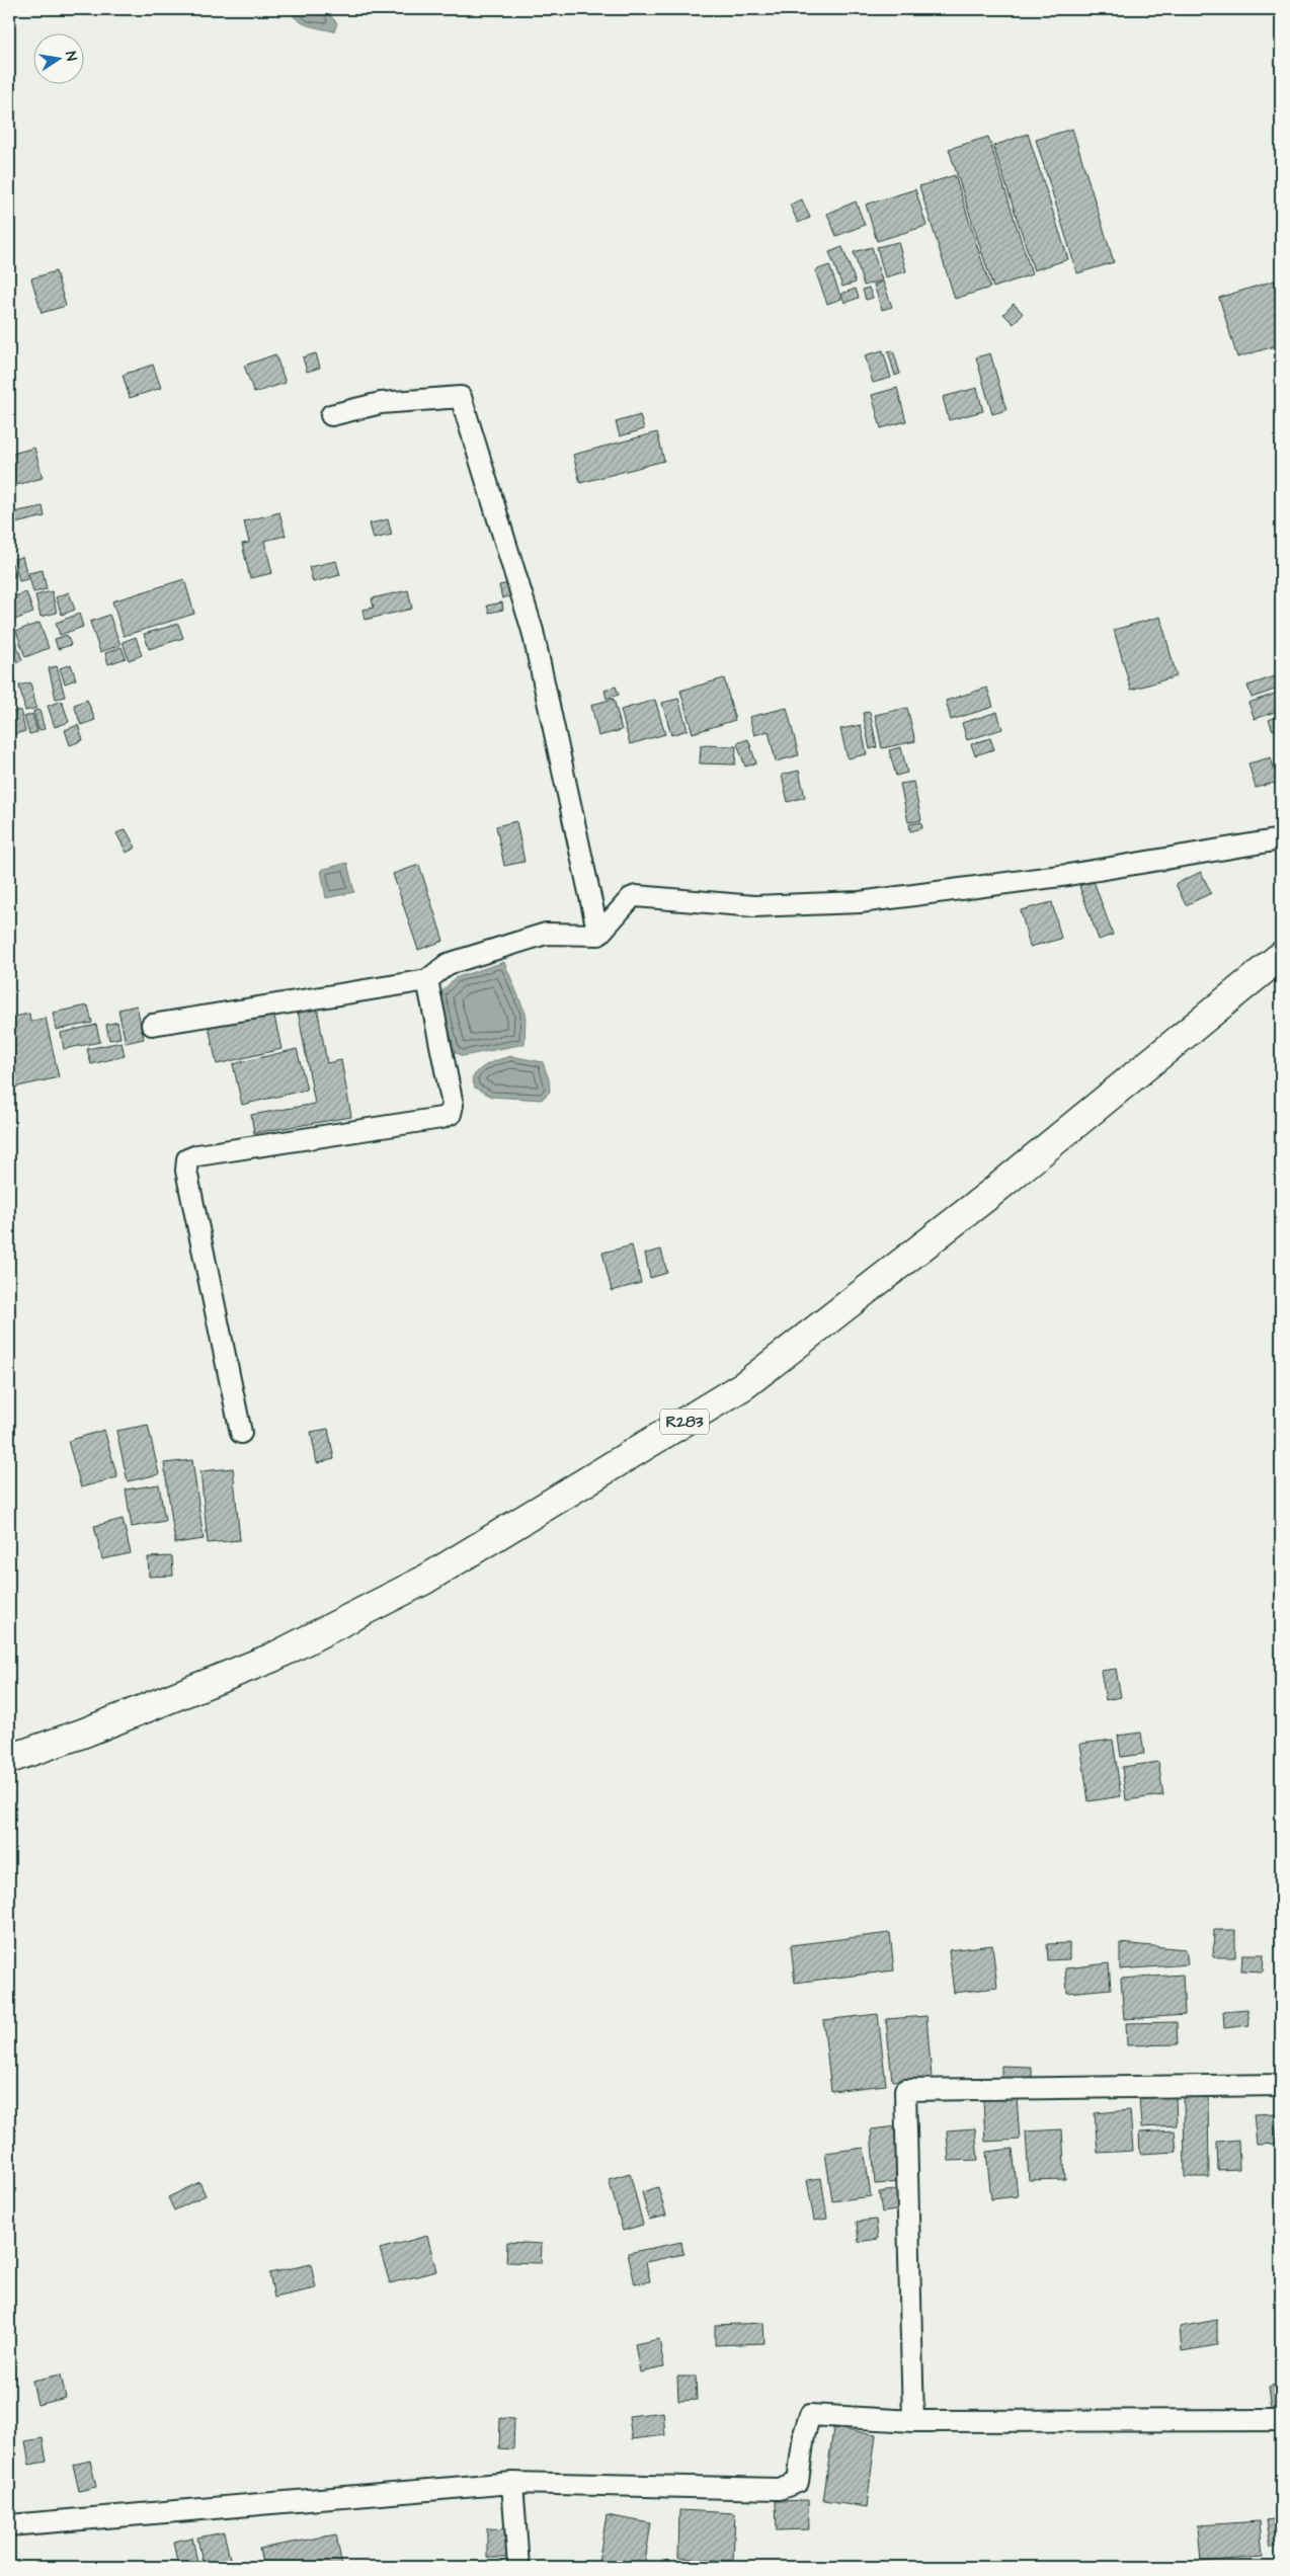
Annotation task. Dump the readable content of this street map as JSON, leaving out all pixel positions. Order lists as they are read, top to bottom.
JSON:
{
  "streets": {
    "main road": ["R283"]
  },
  "north": "right"
}
